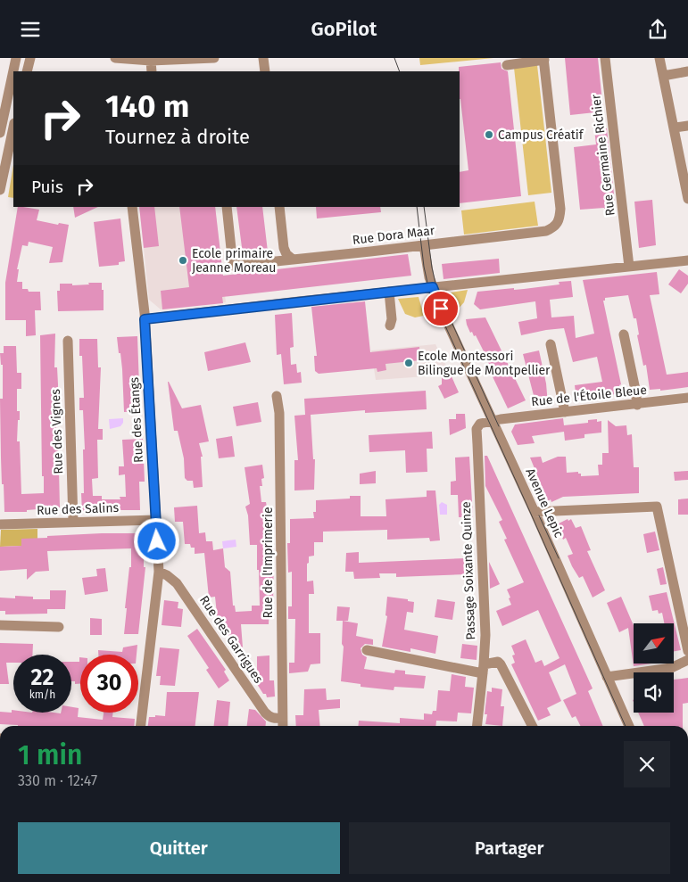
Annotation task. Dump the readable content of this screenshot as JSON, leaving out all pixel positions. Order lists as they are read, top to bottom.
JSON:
{
  "streets": {
    "street": [
      "Rue Germaine Richier",
      "Rue Dora Maar",
      "Rue de l'Étoile Bleue",
      "Rue des Étangs",
      "Rue des Vignes",
      "Avenue Lepic",
      "Rue des Salins",
      "Rue de l'Imprimerie",
      "Passage Soixante Quinze",
      "Rue des Garrigues"
    ]
  },
  "crossings": [
    ["Rue Dora Maar", "Avenue Lepic"],
    ["Rue de l'Étoile Bleue", "Avenue Lepic"],
    ["Rue de l'Étoile Bleue", "Passage Soixante Quinze"],
    ["Rue des Étangs", "Rue des Salins"],
    ["Rue des Étangs", "Rue des Garrigues"],
    ["Rue des Vignes", "Rue des Salins"],
    ["Avenue Lepic", "Passage Soixante Quinze"],
    ["Rue de l'Imprimerie", "Rue des Garrigues"]
  ],
  "places": ["Campus Créatif", "Ecole primaire Jeanne Moreau", "Ecole Montessori Bilingue de Montpellier"],
  "north": "top right",
  "page": {
    "header": "GoPilot",
    "turn": ["140 m", "Tournez à droite"],
    "then": "Puis",
    "speed": "22 km/h",
    "limit": "30",
    "heading": ["1 min", "330 m · 12:47"],
    "buttons": ["Quitter", "Partager"]
  }
}
